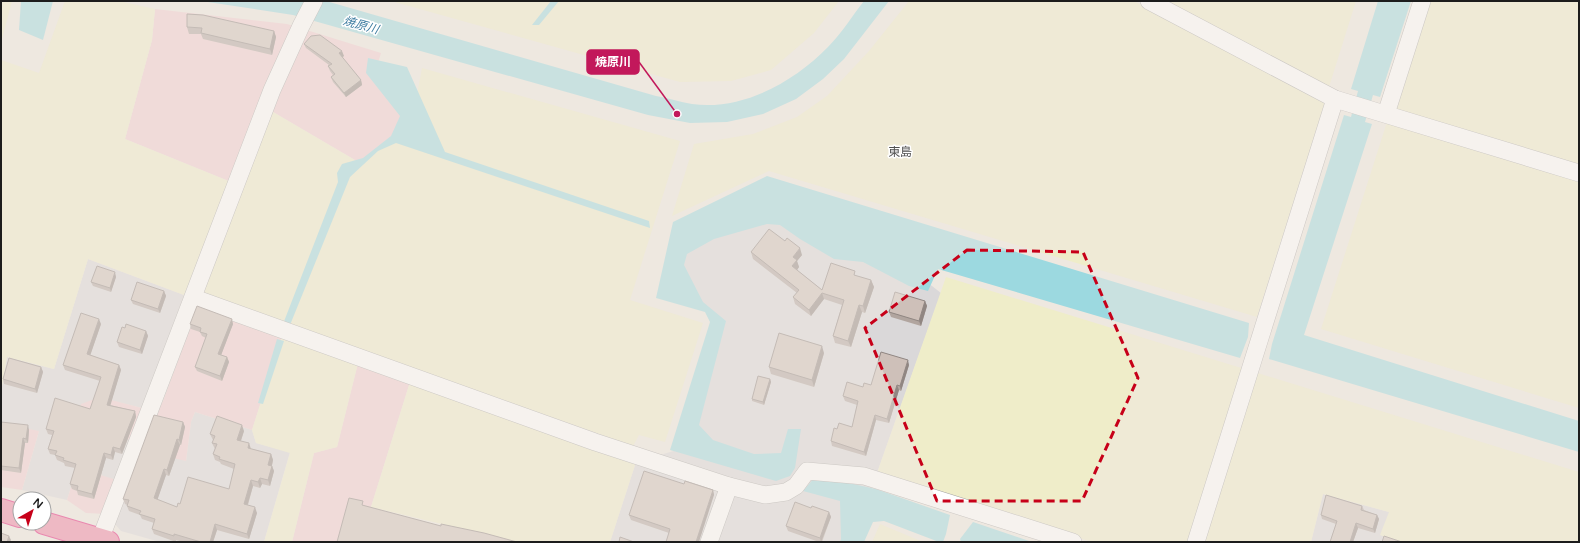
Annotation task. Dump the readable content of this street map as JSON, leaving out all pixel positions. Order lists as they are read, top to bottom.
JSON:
{
  "districts": ["東島"],
  "water": ["焼原川"],
  "places": ["焼原川"],
  "north": "top right"
}
